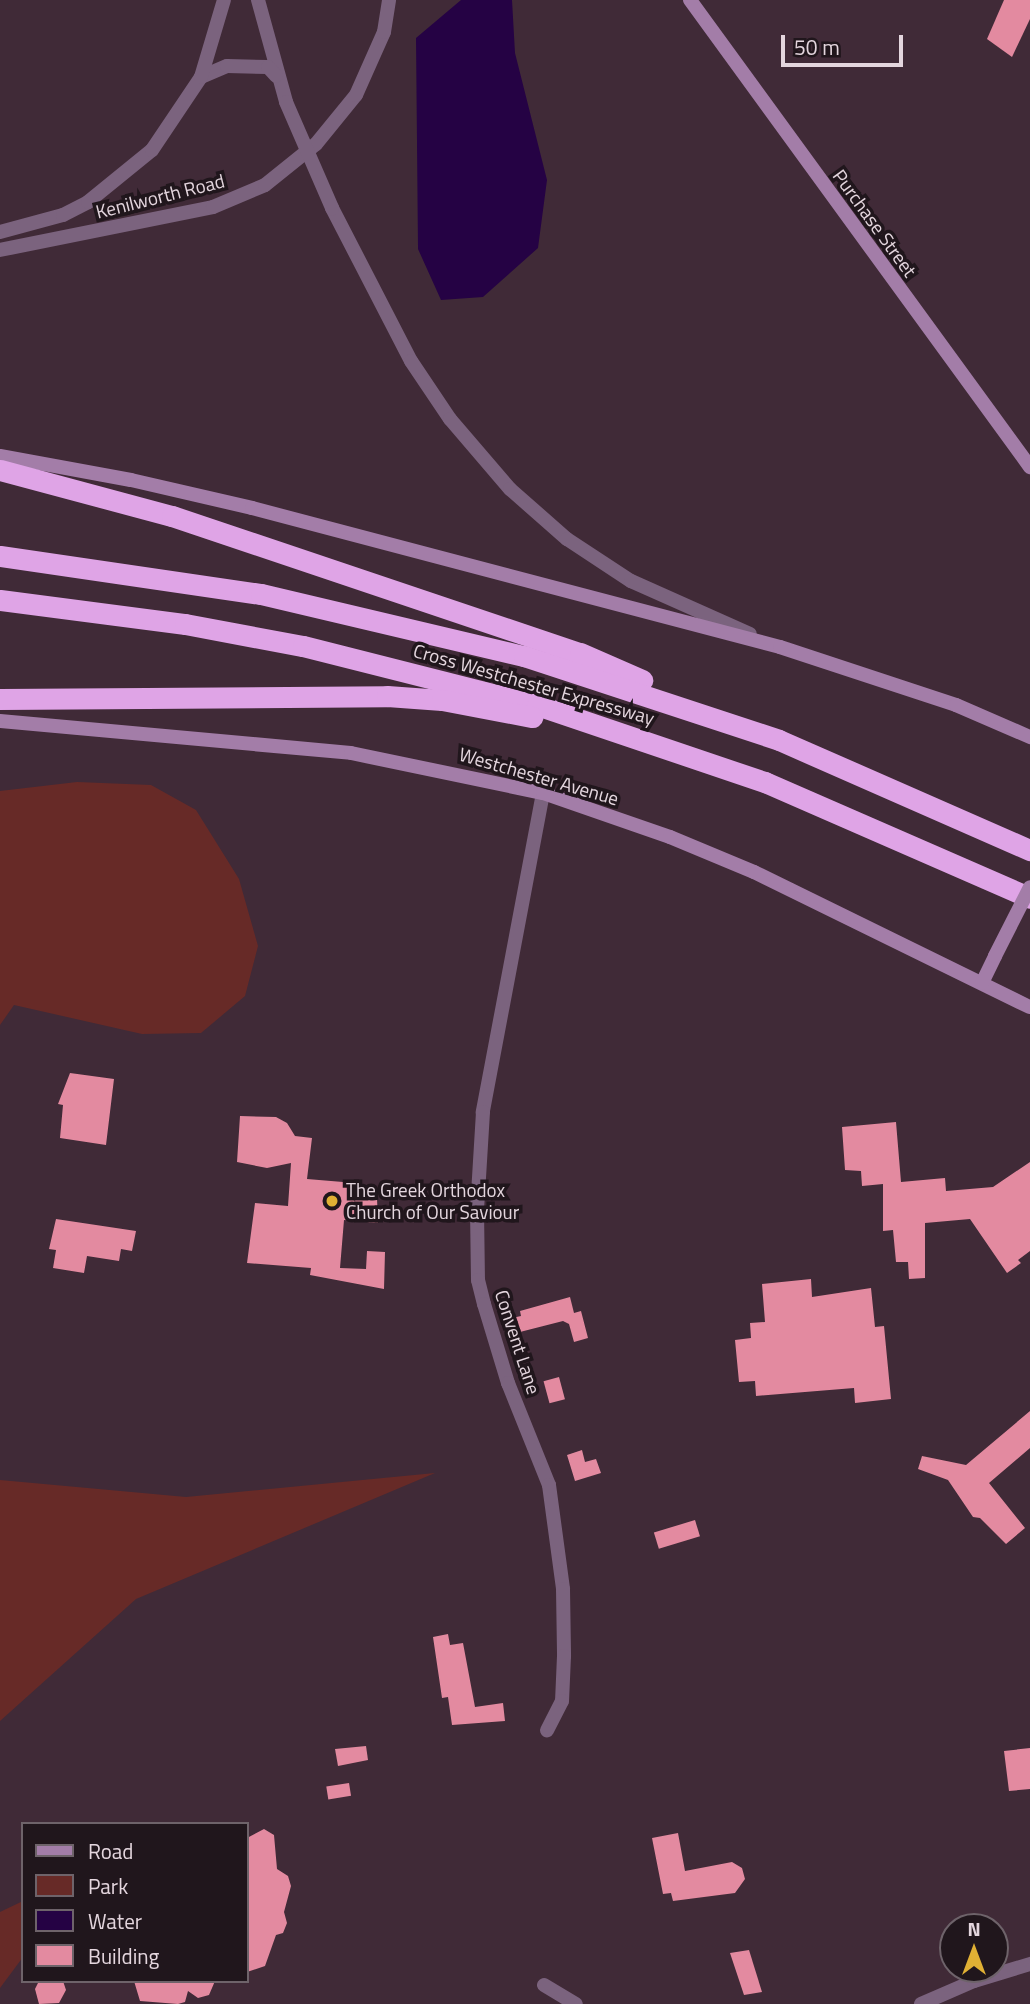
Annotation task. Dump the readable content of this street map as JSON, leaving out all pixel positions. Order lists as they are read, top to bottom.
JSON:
{
  "streets": {
    "highway": ["Cross Westchester Expressway"],
    "main road": ["Purchase Street", "Westchester Avenue"],
    "street": ["Kenilworth Road", "Convent Lane"]
  },
  "crossings": [
    ["Westchester Avenue", "Convent Lane"]
  ],
  "places": ["The Greek Orthodox Church of Our Saviour"],
  "legend": [
    "Road",
    "Park",
    "Water",
    "Building"
  ],
  "scale_bar": "50 m",
  "north": "top"
}
